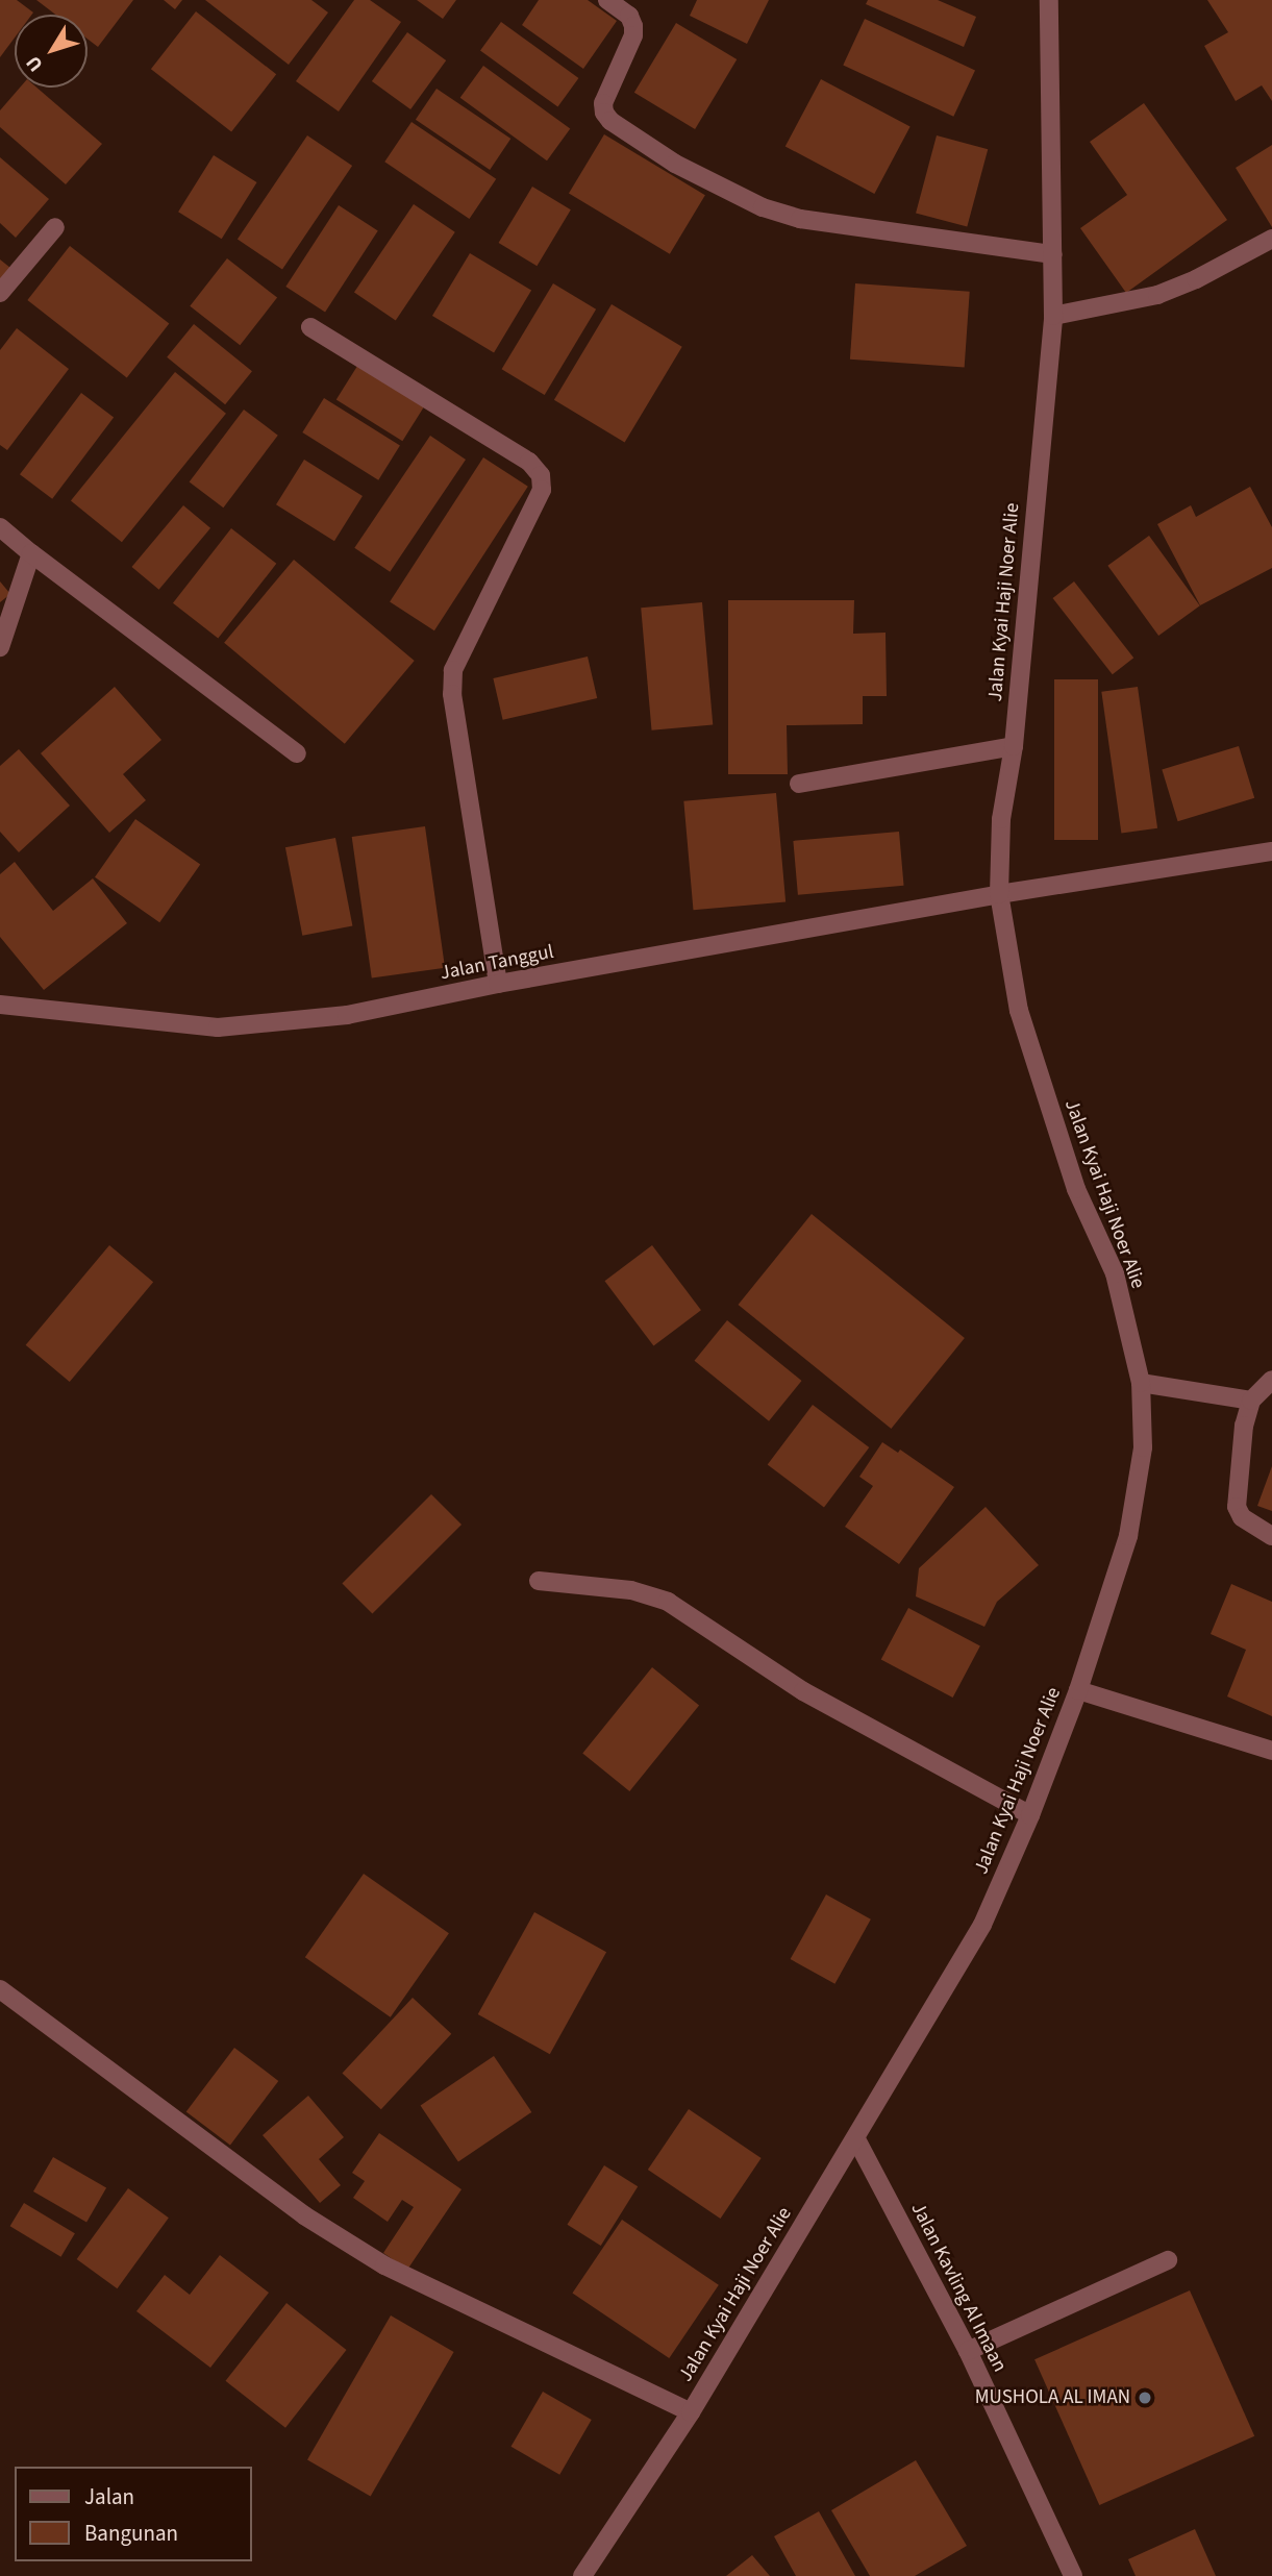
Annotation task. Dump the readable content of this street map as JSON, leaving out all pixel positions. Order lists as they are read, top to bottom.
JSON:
{
  "streets": {
    "street": ["Jalan Kyai Haji Noer Alie", "Jalan Tanggul", "Jalan Kavling Al Imaan"]
  },
  "crossings": [
    ["Jalan Kyai Haji Noer Alie", "Jalan Tanggul"],
    ["Jalan Kyai Haji Noer Alie", "Jalan Kavling Al Imaan"]
  ],
  "places": ["MUSHOLA AL IMAN"],
  "legend": ["Jalan", "Bangunan"],
  "north": "bottom left"
}
